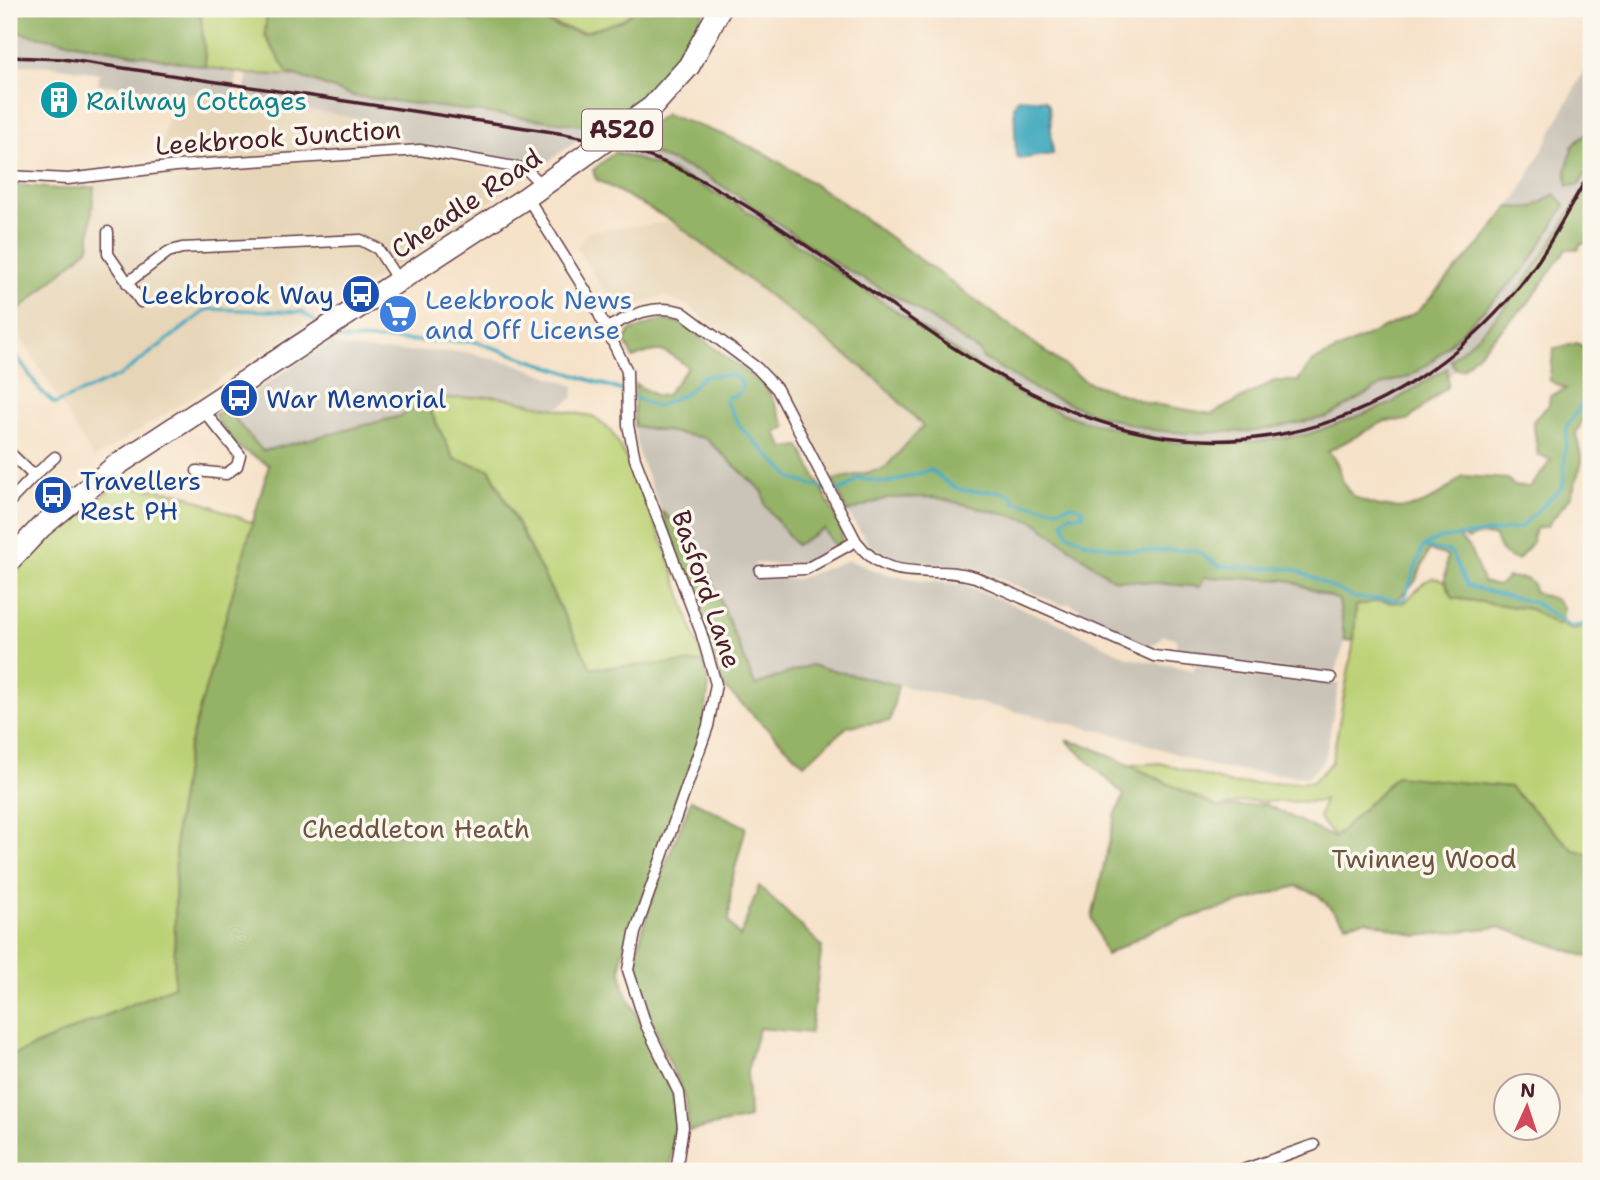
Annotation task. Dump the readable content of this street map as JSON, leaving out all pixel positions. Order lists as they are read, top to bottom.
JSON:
{
  "streets": {
    "highway": ["A520", "Cheadle Road"],
    "street": ["Leekbrook Junction", "Basford Lane"]
  },
  "crossings": [
    ["Leekbrook Junction", "Cheadle Road"],
    ["Leekbrook Junction", "Basford Lane"],
    ["Cheadle Road", "Basford Lane"]
  ],
  "parks": ["Cheddleton Heath", "Twinney Wood"],
  "places": {
    "building": ["Railway Cottages"],
    "bus stop": ["Leekbrook Way", "War Memorial", "Travellers Rest PH"],
    "supermarket": ["Leekbrook News and Off License"]
  },
  "north": "top"
}
